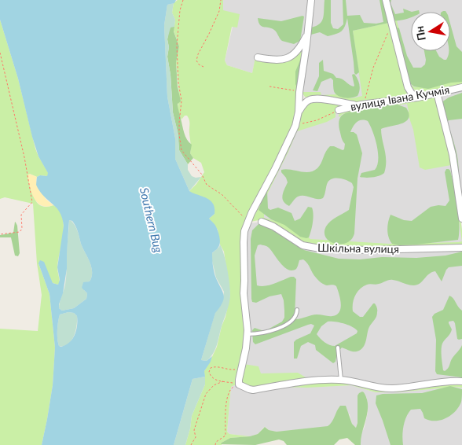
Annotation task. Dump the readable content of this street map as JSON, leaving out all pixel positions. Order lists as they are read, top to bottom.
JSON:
{
  "streets": {
    "street": ["вулиця Івана Кучмія", "Шкільна вулиця"]
  },
  "water": ["Southern Bug"],
  "north": "left"
}
